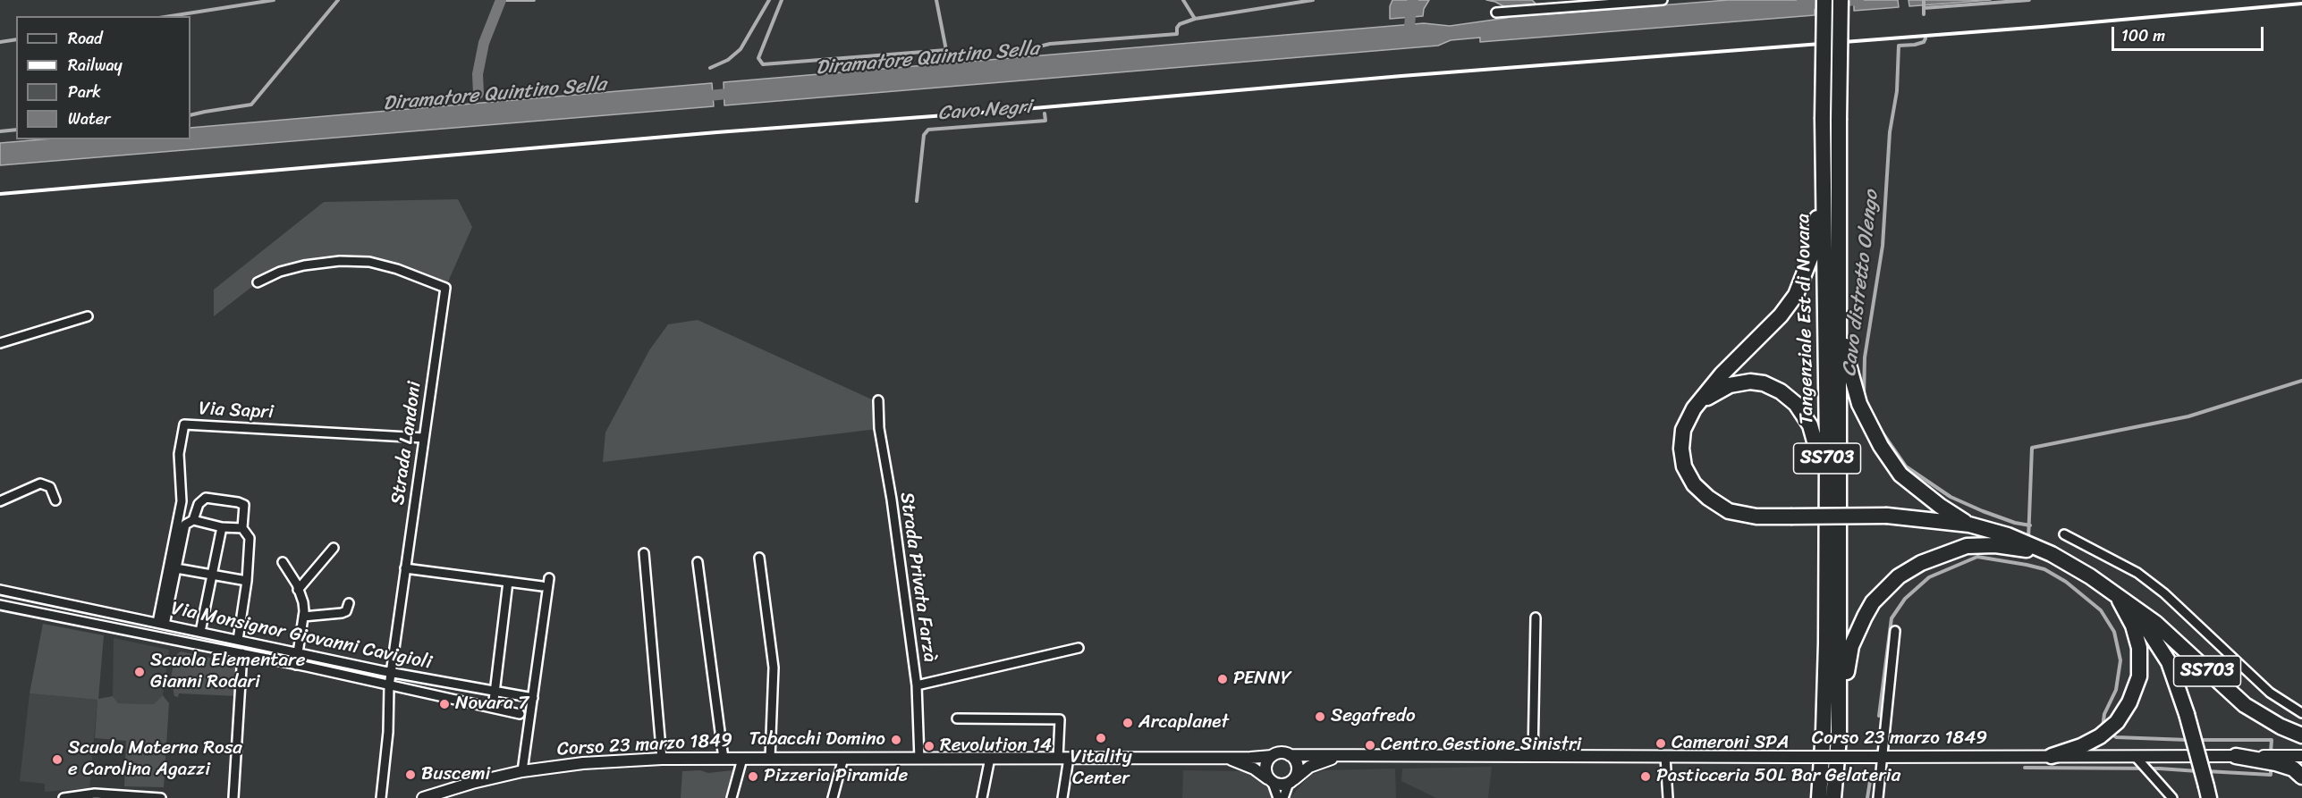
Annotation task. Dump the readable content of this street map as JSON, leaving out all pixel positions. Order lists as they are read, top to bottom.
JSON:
{
  "streets": {
    "highway": ["Tangenziale Est di Novara", "SS703"],
    "main road": ["Corso 23 marzo 1849"],
    "street": [
      "Via Sapri",
      "Strada Landoni",
      "Strada Privata Farzà",
      "Via Monsignor Giovanni Cavigioli"
    ]
  },
  "crossings": [
    ["Tangenziale Est di Novara", "SS703"],
    ["Via Sapri", "Strada Landoni"],
    ["Via Sapri", "Via Monsignor Giovanni Cavigioli"],
    ["Strada Landoni", "Via Monsignor Giovanni Cavigioli"],
    ["SS703", "Corso 23 marzo 1849"],
    ["Strada Privata Farzà", "Corso 23 marzo 1849"]
  ],
  "water": ["Diramatore Quintino Sella", "Cavo Negri", "Cavo distretto Olengo"],
  "places": [
    "Scuola Elementare Gianni Rodari",
    "PENNY",
    "Novara 7",
    "Segafredo",
    "Arcaplanet",
    "Vitality Center",
    "Tabacchi Domino",
    "Cameroni SPA",
    "Centro Gestione Sinistri",
    "Revolution 14",
    "Scuola Materna Rosa e Carolina Agazzi",
    "Buscemi",
    "Pizzeria Piramide",
    "Pasticceria 50L Bar Gelateria"
  ],
  "legend": [
    "Road",
    "Railway",
    "Park",
    "Water"
  ],
  "scale_bar": "100 m"
}
